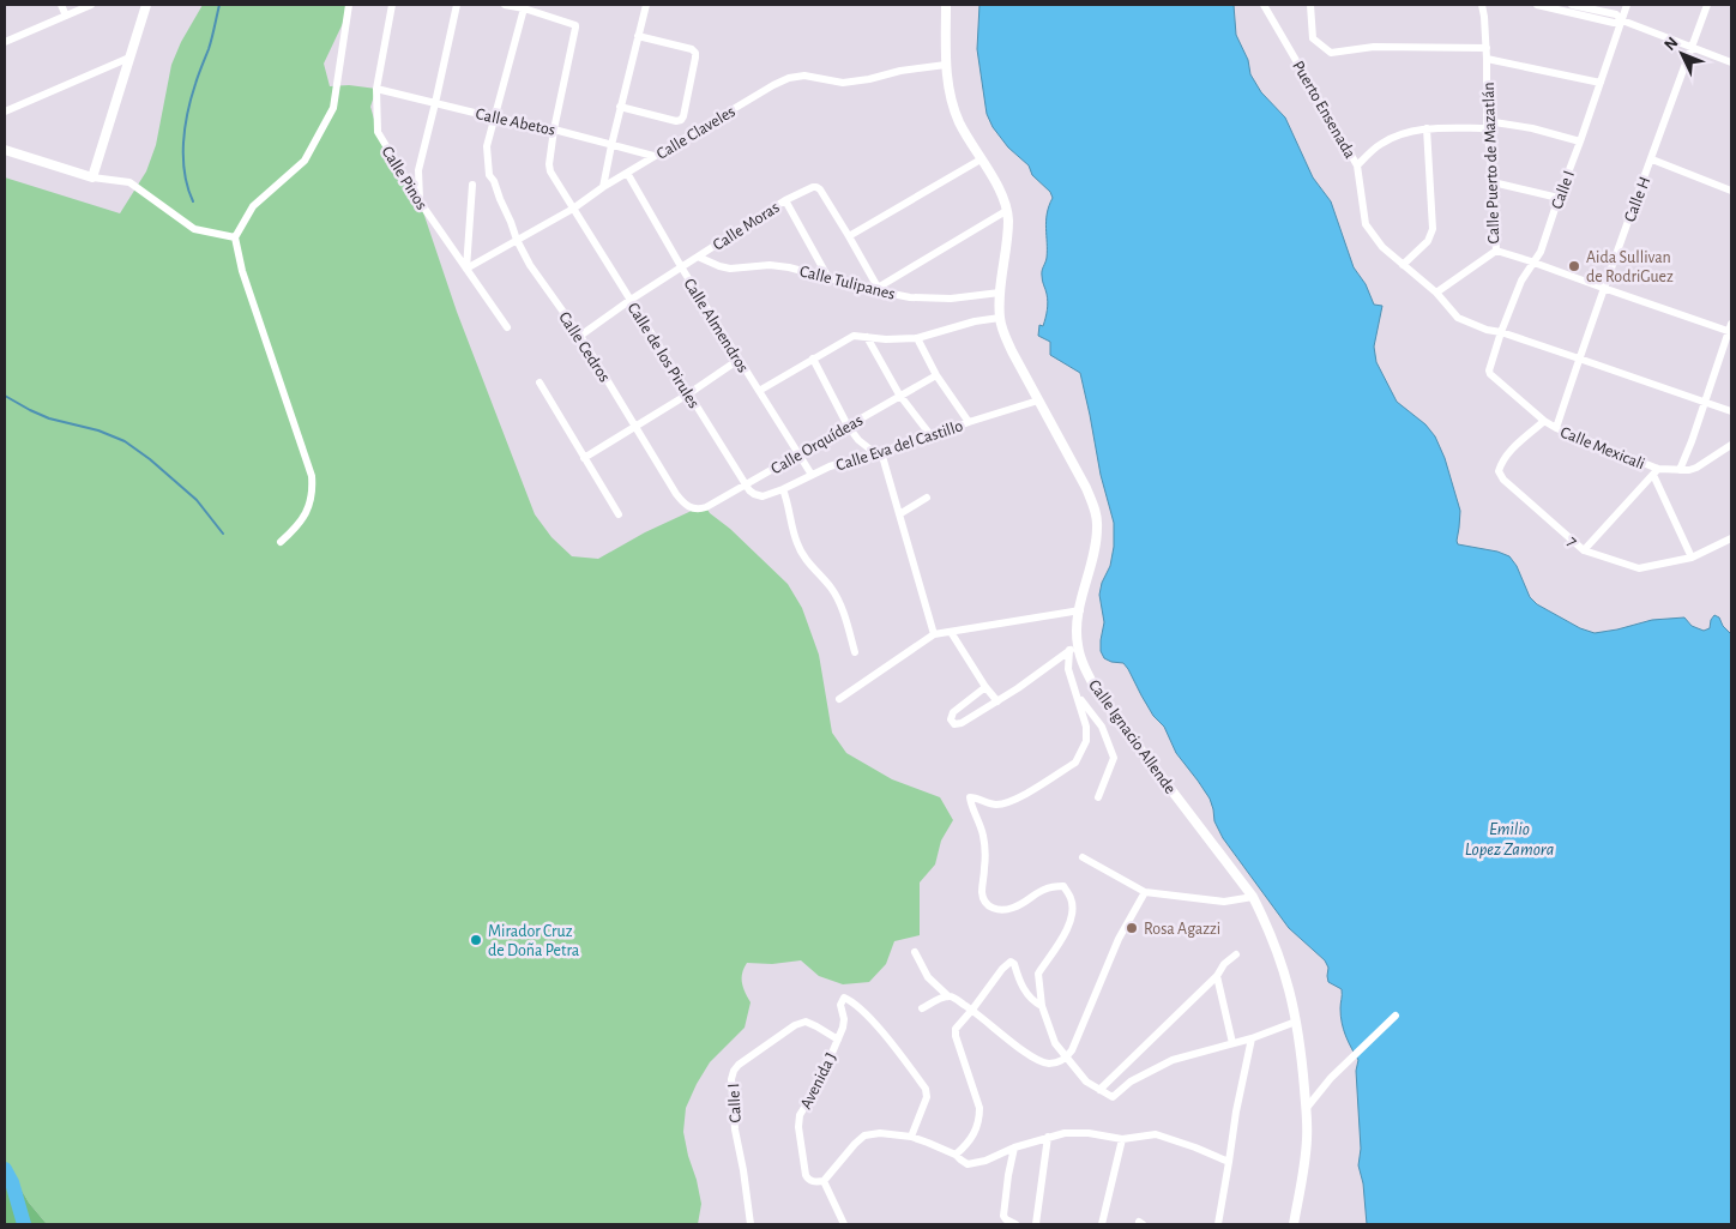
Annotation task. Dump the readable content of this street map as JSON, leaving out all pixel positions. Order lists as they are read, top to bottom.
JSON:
{
  "streets": {
    "street": [
      "Puerto Ensenada",
      "Calle Abetos",
      "Calle Claveles",
      "Calle Puerto de Mazatlán",
      "Calle Pinos",
      "Calle I",
      "Calle H",
      "Calle Moras",
      "Calle Tulipanes",
      "Calle Almendros",
      "Calle Cedros",
      "Calle de los Pirules",
      "Calle Orquídeas",
      "Calle Eva del Castillo",
      "Calle Mexicali",
      "7",
      "Calle Ignacio Allende",
      "Avenida J"
    ]
  },
  "crossings": [
    ["Puerto Ensenada", "Calle Puerto de Mazatlán"],
    ["Puerto Ensenada", "Calle I"],
    ["Puerto Ensenada", "Calle H"],
    ["Calle Abetos", "Calle Claveles"],
    ["Calle Abetos", "Calle Pinos"],
    ["Calle Abetos", "Calle Cedros"],
    ["Calle Abetos", "Calle de los Pirules"],
    ["Calle Claveles", "Calle Pinos"],
    ["Calle Claveles", "Calle Almendros"],
    ["Calle Claveles", "Calle Cedros"],
    ["Calle Claveles", "Calle de los Pirules"],
    ["Calle Claveles", "Calle Ignacio Allende"],
    ["Calle I", "Calle Mexicali"],
    ["Calle I", "Avenida J"],
    ["Calle H", "Calle Mexicali"],
    ["Calle Moras", "Calle Tulipanes"],
    ["Calle Moras", "Calle Almendros"],
    ["Calle Moras", "Calle Cedros"],
    ["Calle Moras", "Calle de los Pirules"],
    ["Calle Tulipanes", "Calle Ignacio Allende"],
    ["Calle Almendros", "Calle Orquídeas"],
    ["Calle Almendros", "Calle Eva del Castillo"],
    ["Calle Cedros", "Calle de los Pirules"],
    ["Calle Cedros", "Calle Orquídeas"],
    ["Calle de los Pirules", "Calle Orquídeas"],
    ["Calle de los Pirules", "Calle Eva del Castillo"],
    ["Calle Eva del Castillo", "Calle Ignacio Allende"],
    ["Calle Mexicali", "7"]
  ],
  "water": ["Emilio Lopez Zamora"],
  "places": ["Aida Sullivan de RodriGuez", "Rosa Agazzi", "Mirador Cruz de Doña Petra"],
  "north": "top left"
}
